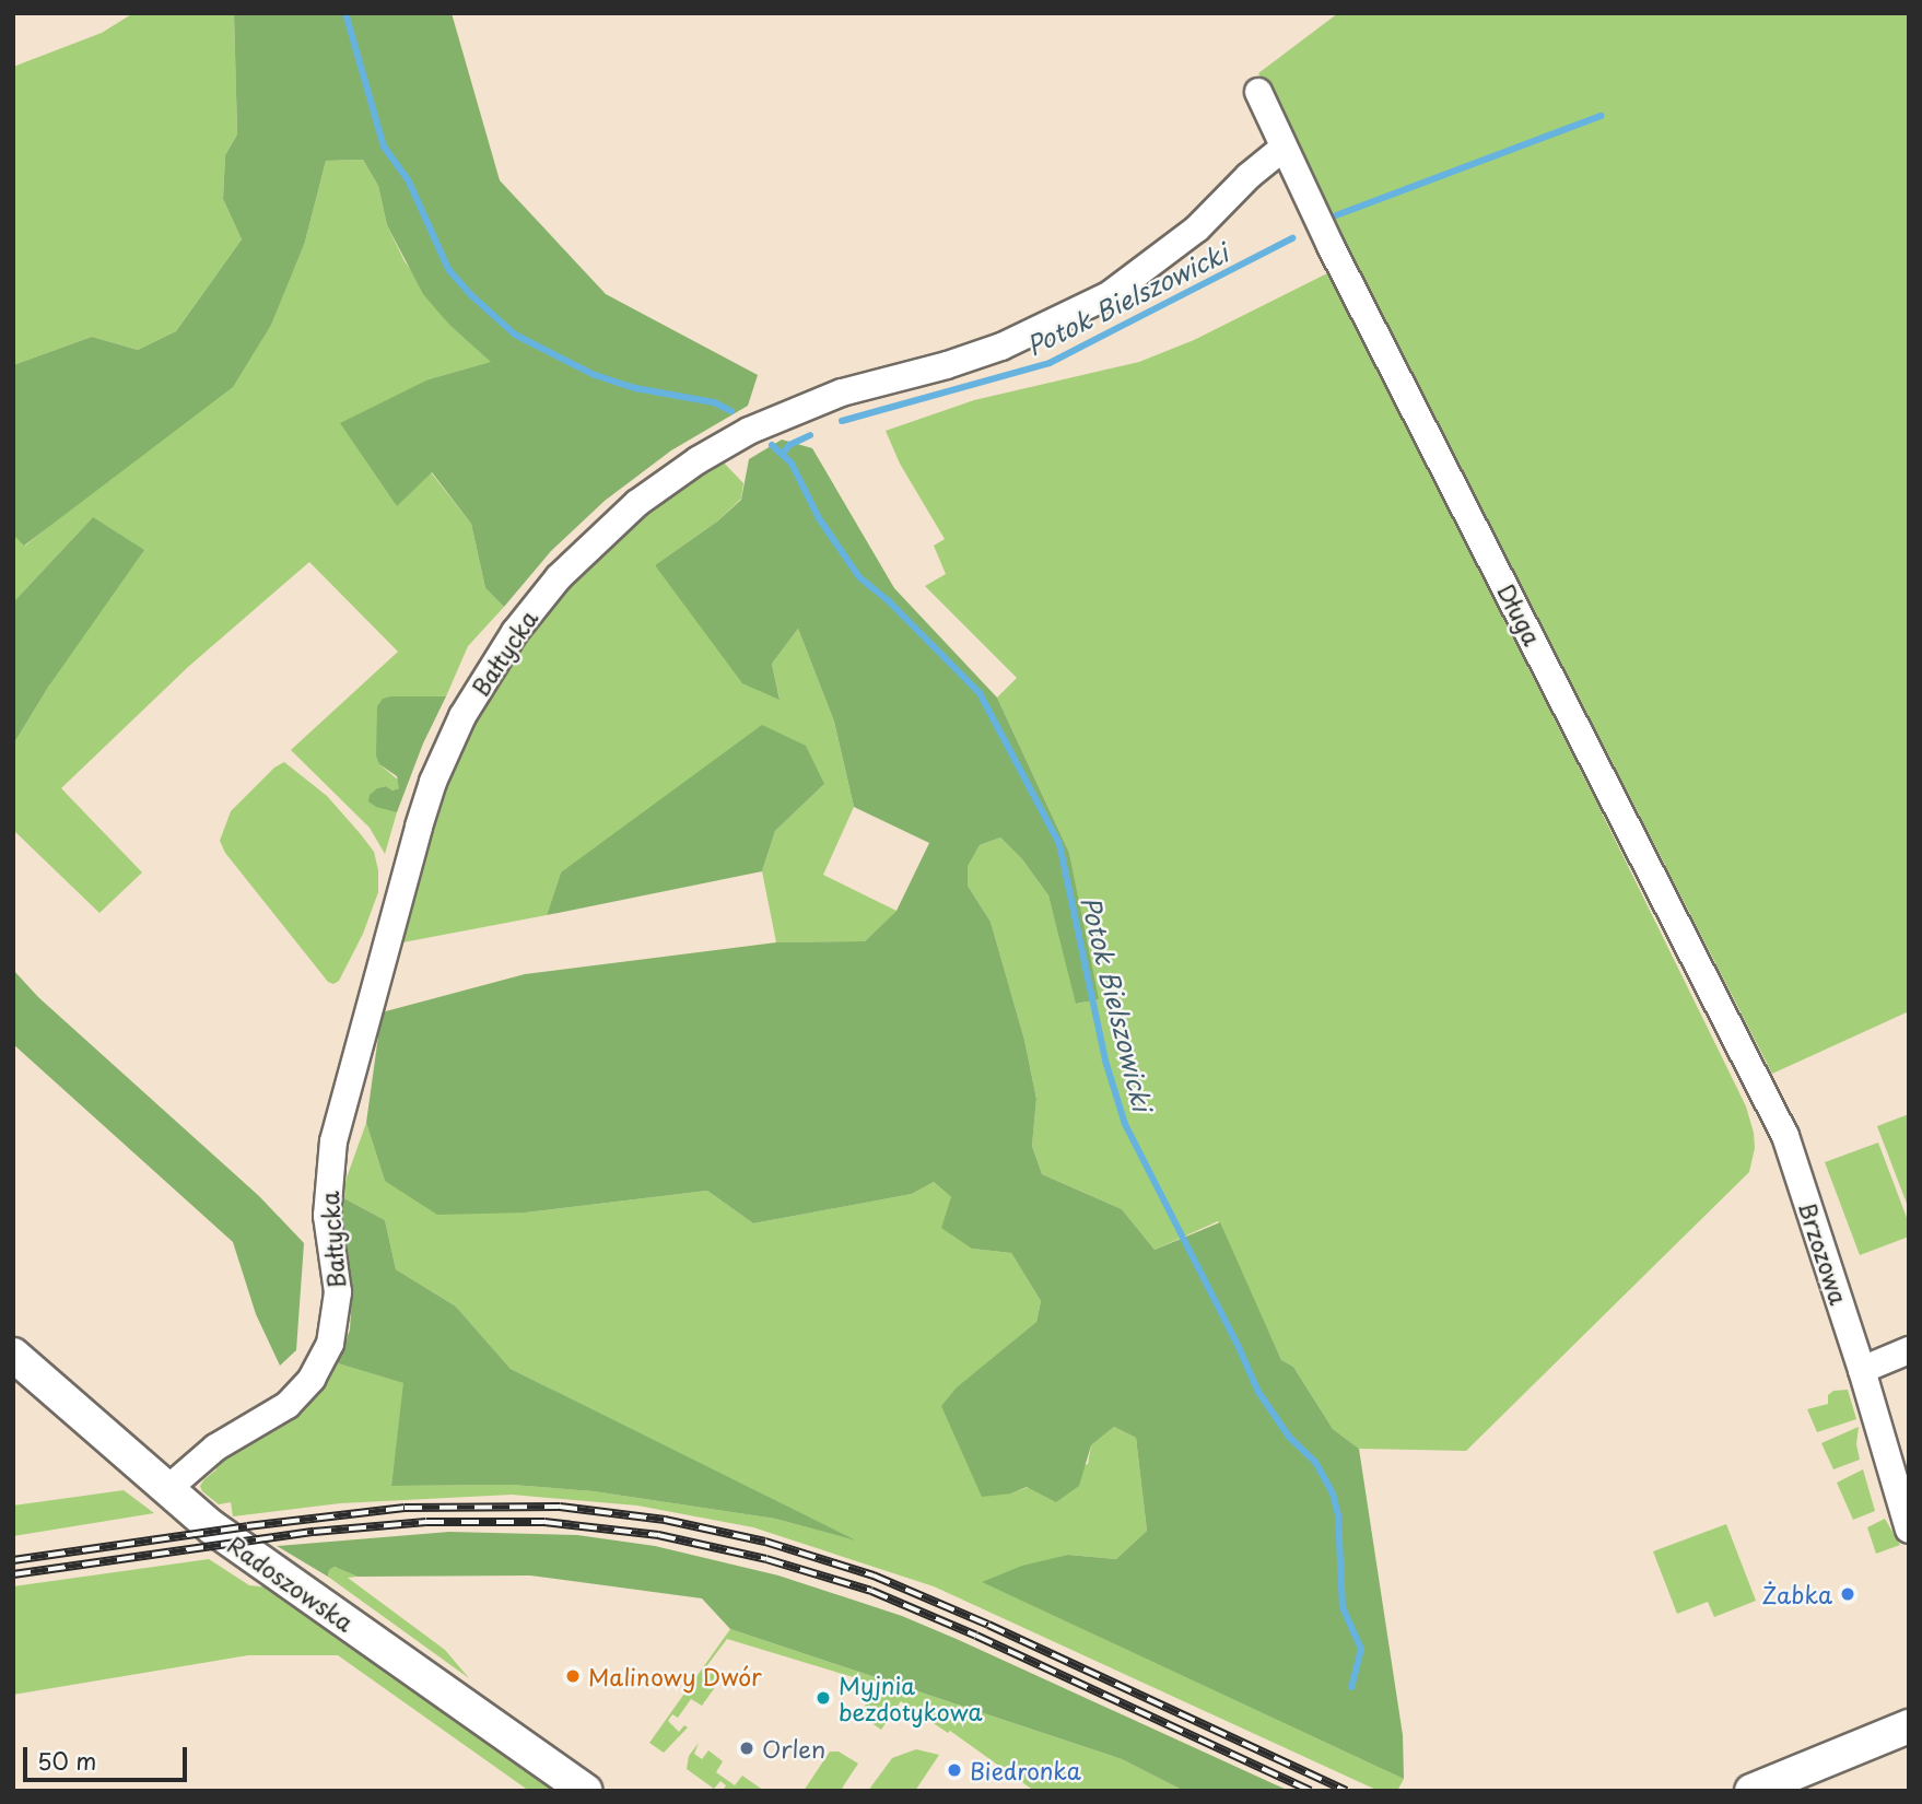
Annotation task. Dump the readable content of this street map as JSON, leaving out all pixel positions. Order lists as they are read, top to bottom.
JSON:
{
  "streets": {
    "street": [
      "Długa",
      "Bałtycka",
      "Brzozowa",
      "Radoszowska"
    ]
  },
  "crossings": [
    ["Długa", "Bałtycka"],
    ["Długa", "Brzozowa"],
    ["Bałtycka", "Radoszowska"]
  ],
  "water": ["Potok Bielszowicki"],
  "places": [
    "Żabka",
    "Malinowy Dwór",
    "Myjnia bezdotykowa",
    "Orlen",
    "Biedronka"
  ],
  "scale_bar": "50 m"
}
